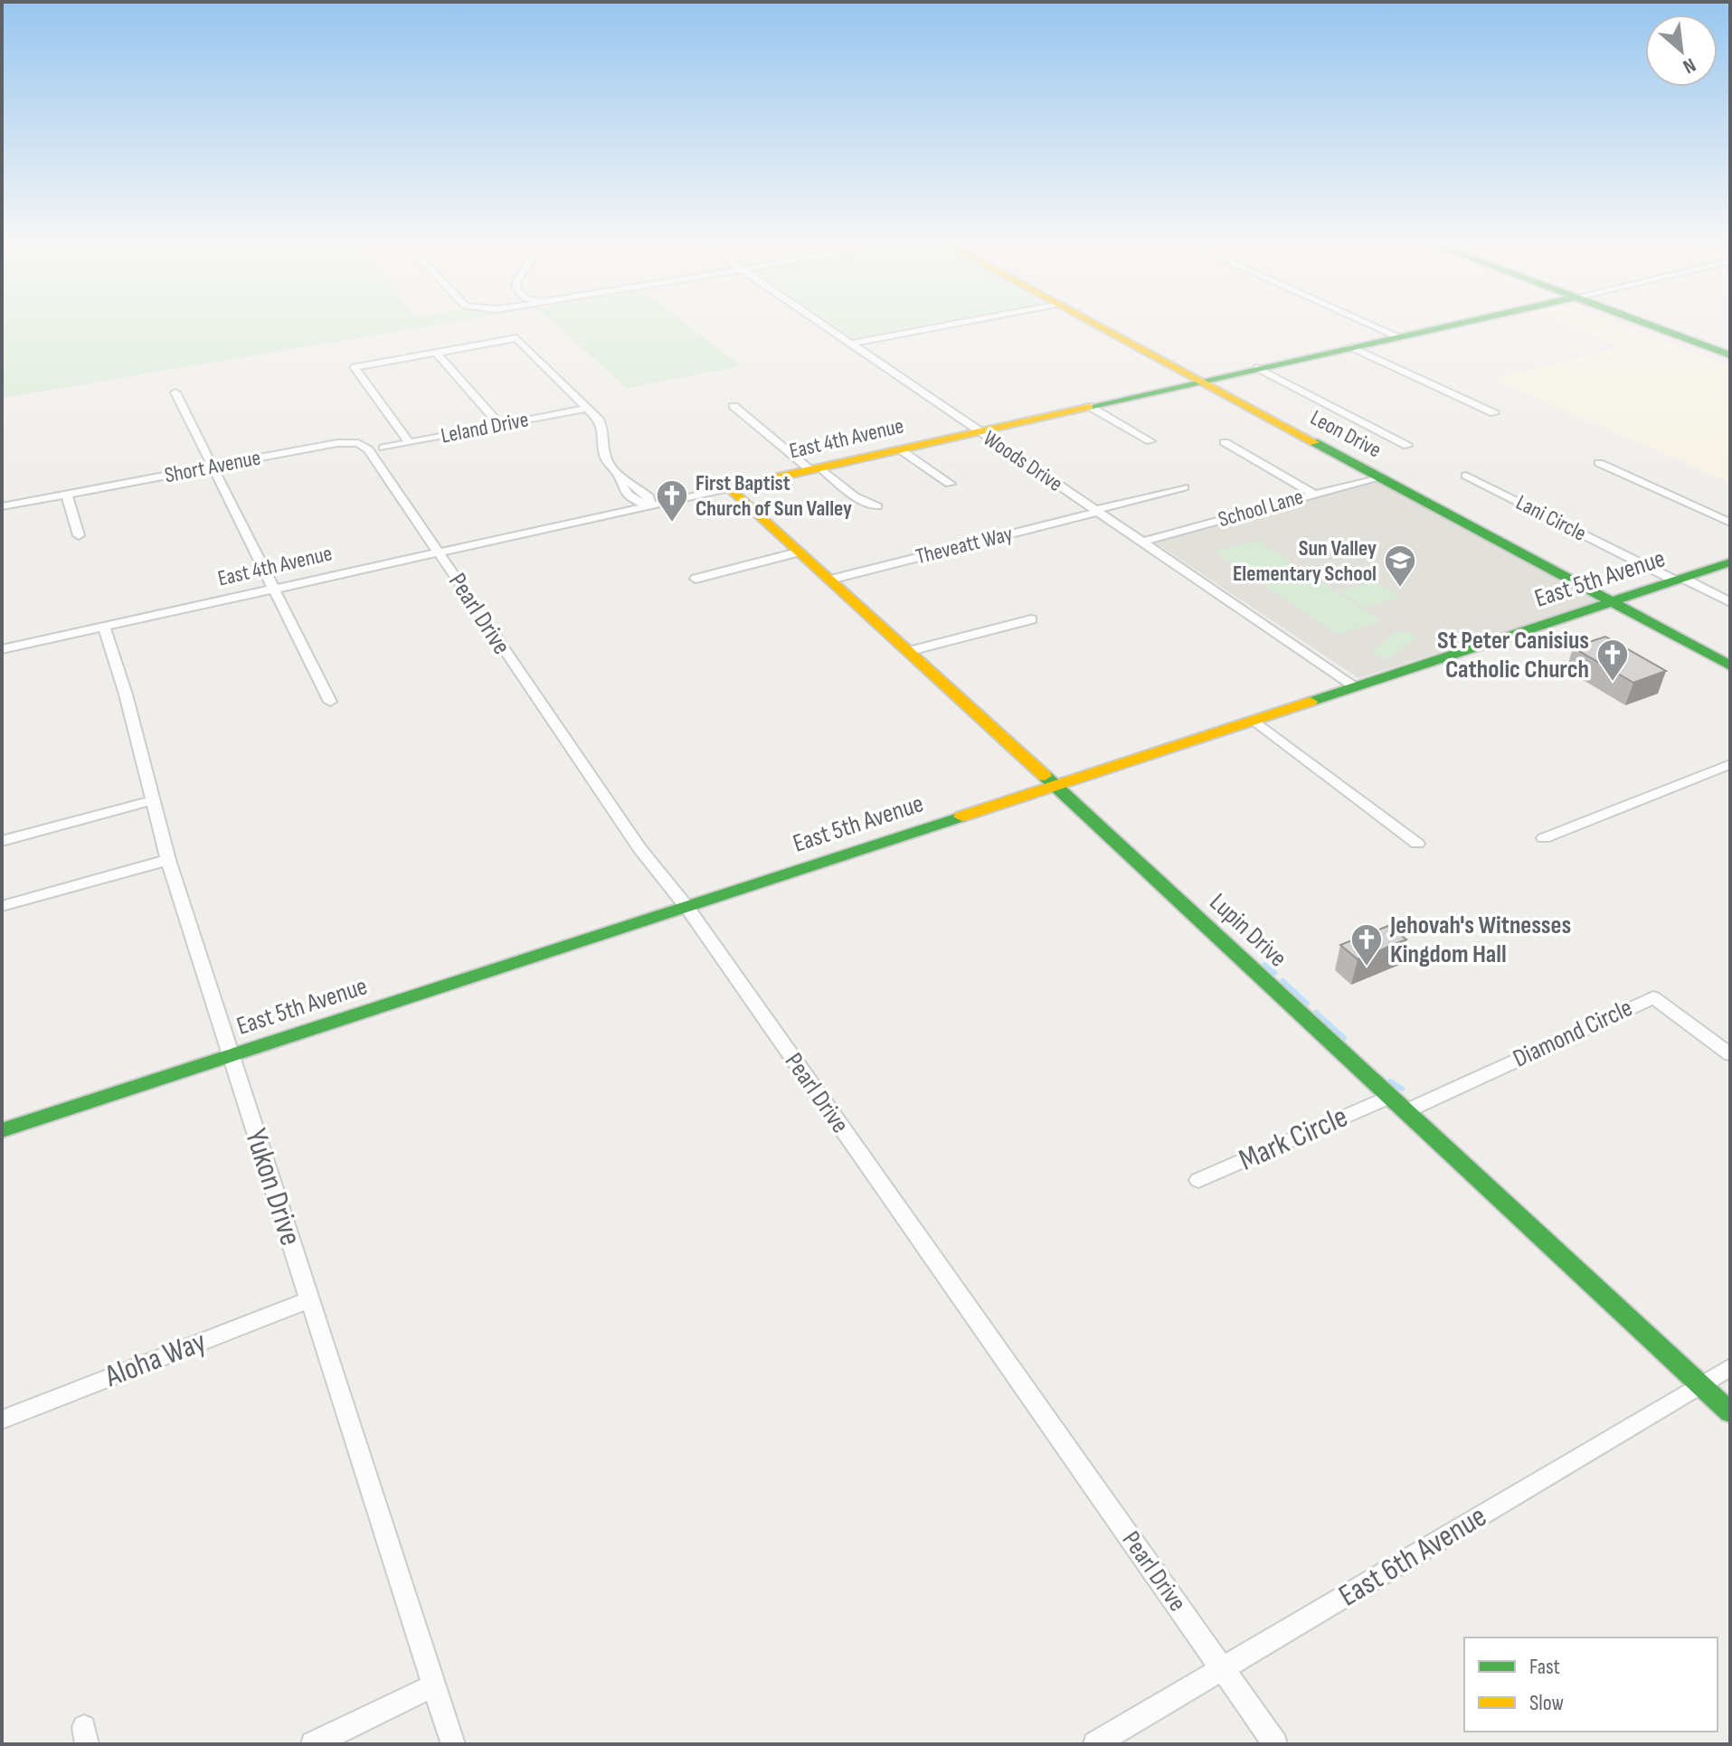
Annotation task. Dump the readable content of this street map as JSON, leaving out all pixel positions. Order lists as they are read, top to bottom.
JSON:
{
  "streets": {
    "street": [
      "Leland Drive",
      "Leon Drive",
      "East 4th Avenue",
      "Woods Drive",
      "Short Avenue",
      "School Lane",
      "Lani Circle",
      "Theveatt Way",
      "East 5th Avenue",
      "Pearl Drive",
      "Lupin Drive",
      "Diamond Circle",
      "Mark Circle",
      "Yukon Drive",
      "Aloha Way",
      "East 6th Avenue"
    ]
  },
  "crossings": [
    ["Leon Drive", "East 4th Avenue"],
    ["Leon Drive", "School Lane"],
    ["Leon Drive", "East 5th Avenue"],
    ["East 4th Avenue", "Woods Drive"],
    ["East 4th Avenue", "Pearl Drive"],
    ["East 4th Avenue", "Lupin Drive"],
    ["East 4th Avenue", "Yukon Drive"],
    ["Woods Drive", "School Lane"],
    ["Woods Drive", "Theveatt Way"],
    ["Woods Drive", "East 5th Avenue"],
    ["Short Avenue", "Pearl Drive"],
    ["Lani Circle", "East 5th Avenue"],
    ["Theveatt Way", "Lupin Drive"],
    ["East 5th Avenue", "Pearl Drive"],
    ["East 5th Avenue", "Lupin Drive"],
    ["East 5th Avenue", "Yukon Drive"],
    ["Pearl Drive", "East 6th Avenue"],
    ["Lupin Drive", "Diamond Circle"],
    ["Lupin Drive", "Mark Circle"],
    ["Lupin Drive", "East 6th Avenue"],
    ["Yukon Drive", "Aloha Way"]
  ],
  "places": {
    "church": ["First Baptist Church of Sun Valley", "St Peter Canisius Catholic Church", "Jehovah's Witnesses Kingdom Hall"],
    "school or university": ["Sun Valley Elementary School"]
  },
  "legend": ["Fast", "Slow"],
  "north": "bottom right"
}
